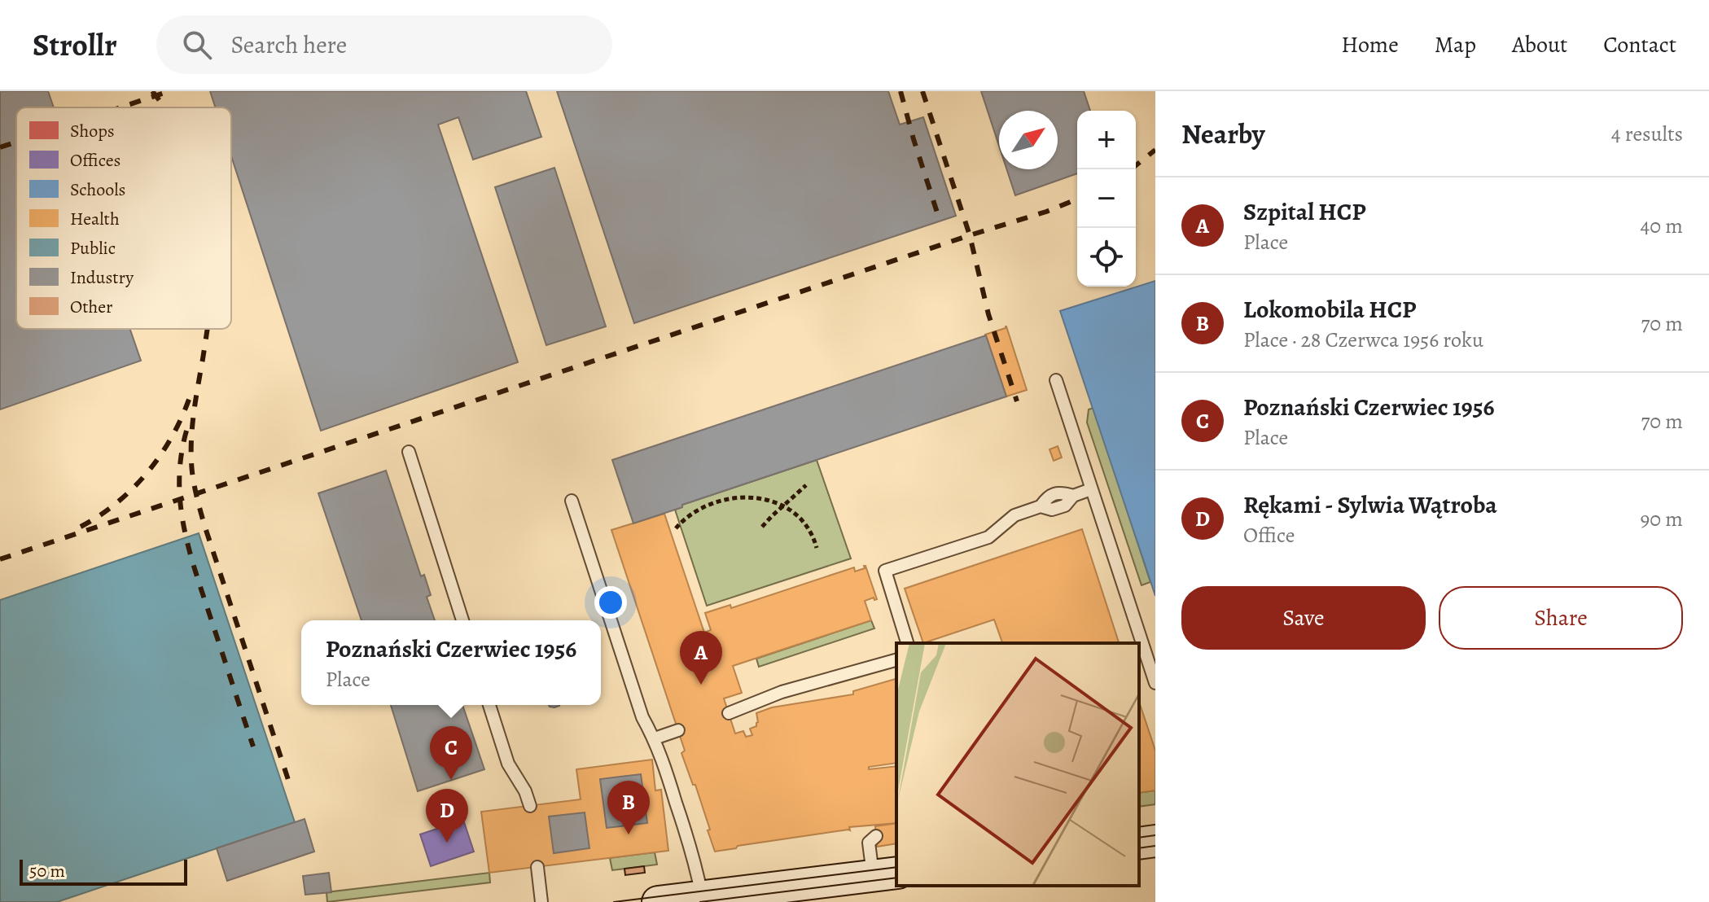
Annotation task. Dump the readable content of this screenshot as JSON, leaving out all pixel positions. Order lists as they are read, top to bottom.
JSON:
{
  "legend": [
    "Shops",
    "Offices",
    "Schools",
    "Health",
    "Public",
    "Industry",
    "Other"
  ],
  "scale_bar": "50 m",
  "north": "top right",
  "page": {
    "header": "Strollr",
    "search": "Search here",
    "nav": [
      "Home",
      "Map",
      "About",
      "Contact"
    ],
    "heading": ["Nearby", "4 results"],
    "map_buttons": ["+", "−"],
    "list": [
      {
        "mark": "A",
        "name": "Szpital HCP",
        "note": "Place",
        "value": "40 m"
      },
      {
        "mark": "B",
        "name": "Lokomobila HCP",
        "note": "Place · 28 Czerwca 1956 roku",
        "value": "70 m"
      },
      {
        "mark": "C",
        "name": "Poznański Czerwiec 1956",
        "note": "Place",
        "value": "70 m"
      },
      {
        "mark": "D",
        "name": "Rękami - Sylwia Wątroba",
        "note": "Office",
        "value": "90 m"
      }
    ],
    "buttons": ["Save", "Share"],
    "popup": ["Poznański Czerwiec 1956", "Place"],
    "pins": [
      "A",
      "C",
      "B",
      "D"
    ],
    "scale": "50 m"
  }
}
